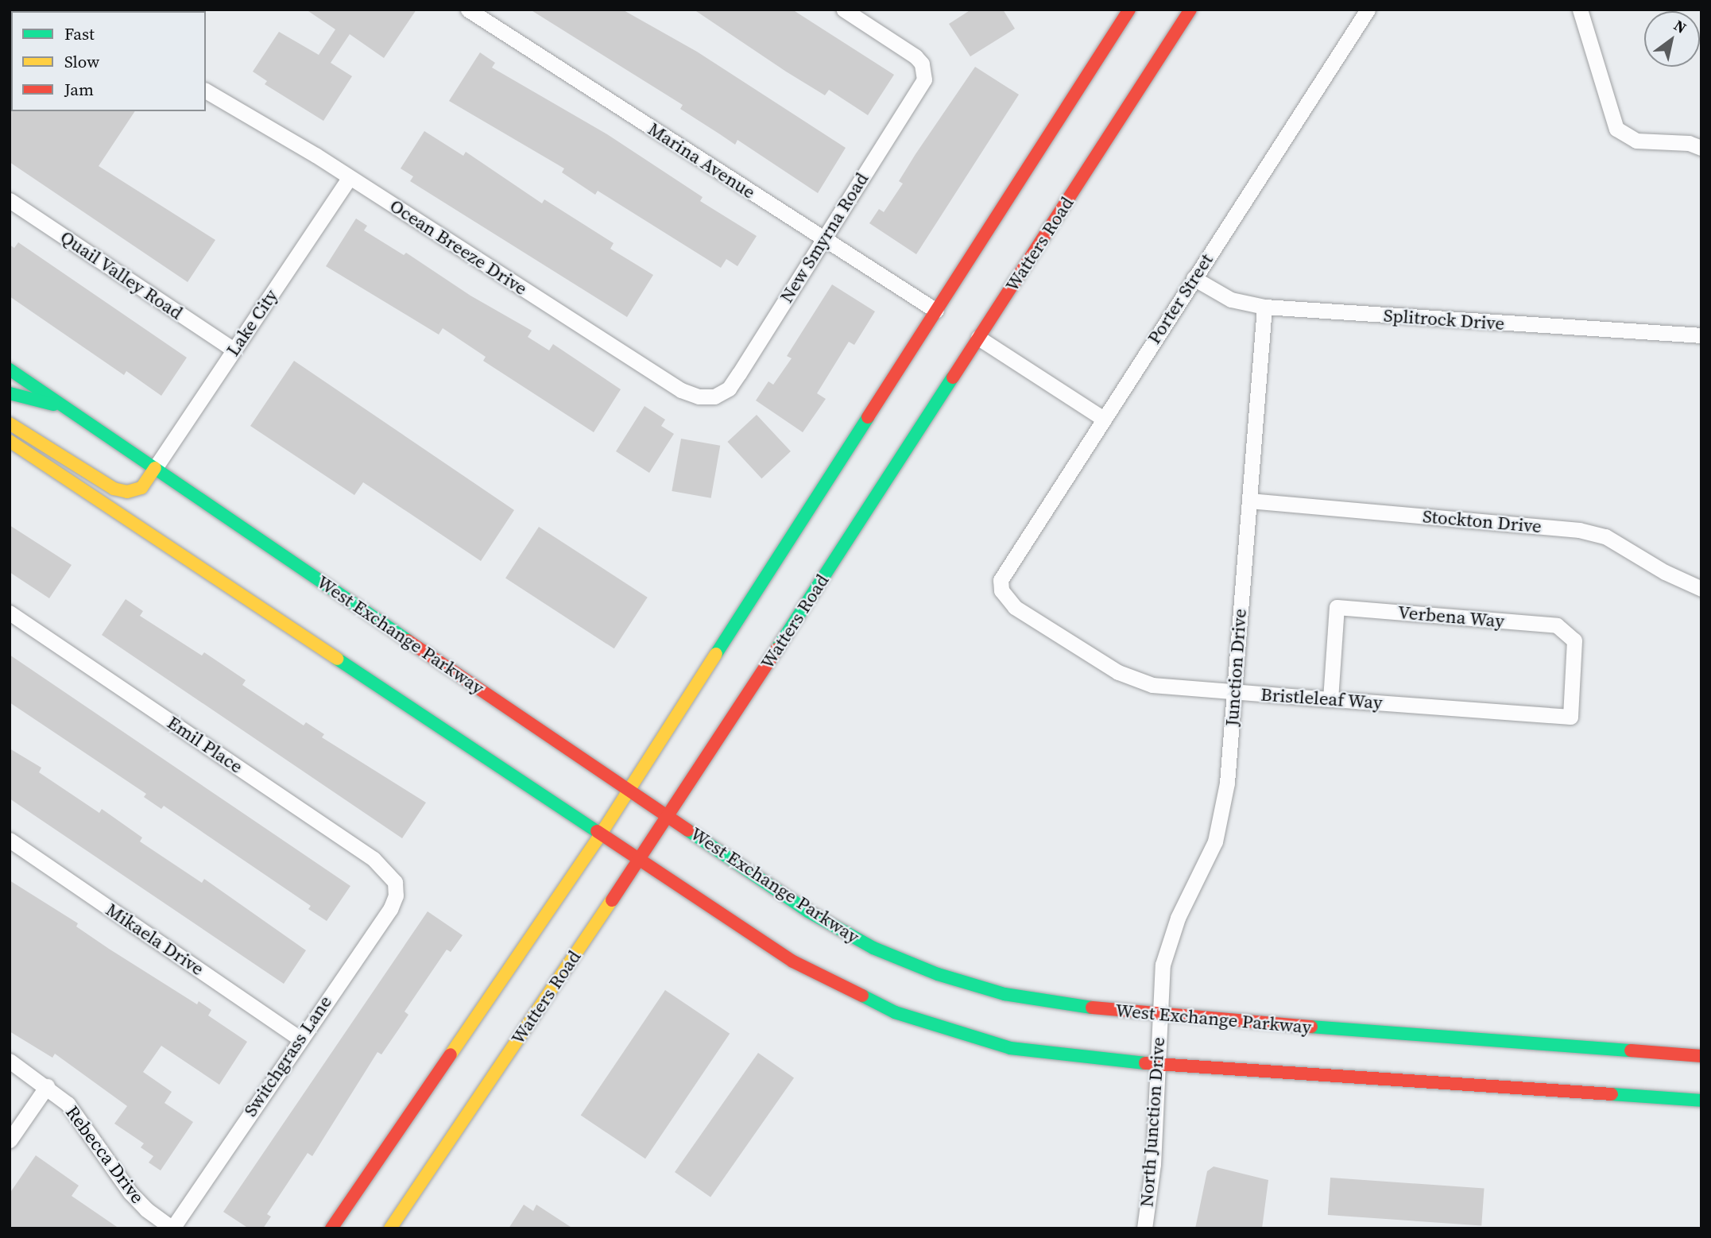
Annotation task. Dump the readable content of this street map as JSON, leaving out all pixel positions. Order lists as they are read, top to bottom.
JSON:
{
  "streets": {
    "main road": ["Watters Road", "West Exchange Parkway"],
    "street": [
      "Marina Avenue",
      "New Smyrna Road",
      "Ocean Breeze Drive",
      "Quail Valley Road",
      "Porter Street",
      "Splitrock Drive",
      "Lake City",
      "Stockton Drive",
      "Verbena Way",
      "Junction Drive",
      "Bristleleaf Way",
      "Emil Place",
      "Mikaela Drive",
      "Switchgrass Lane",
      "North Junction Drive",
      "Rebecca Drive"
    ]
  },
  "crossings": [
    ["Marina Avenue", "New Smyrna Road"],
    ["New Smyrna Road", "Ocean Breeze Drive"],
    ["Watters Road", "West Exchange Parkway"],
    ["Ocean Breeze Drive", "Lake City"],
    ["Quail Valley Road", "Lake City"],
    ["Porter Street", "Splitrock Drive"],
    ["Porter Street", "Bristleleaf Way"],
    ["Splitrock Drive", "Junction Drive"],
    ["Lake City", "West Exchange Parkway"],
    ["Stockton Drive", "Junction Drive"],
    ["Verbena Way", "Bristleleaf Way"],
    ["West Exchange Parkway", "Junction Drive"],
    ["West Exchange Parkway", "North Junction Drive"],
    ["Junction Drive", "Bristleleaf Way"],
    ["Junction Drive", "North Junction Drive"],
    ["Emil Place", "Switchgrass Lane"],
    ["Mikaela Drive", "Switchgrass Lane"],
    ["Switchgrass Lane", "Rebecca Drive"]
  ],
  "legend": ["Fast", "Slow", "Jam"],
  "north": "top right"
}
